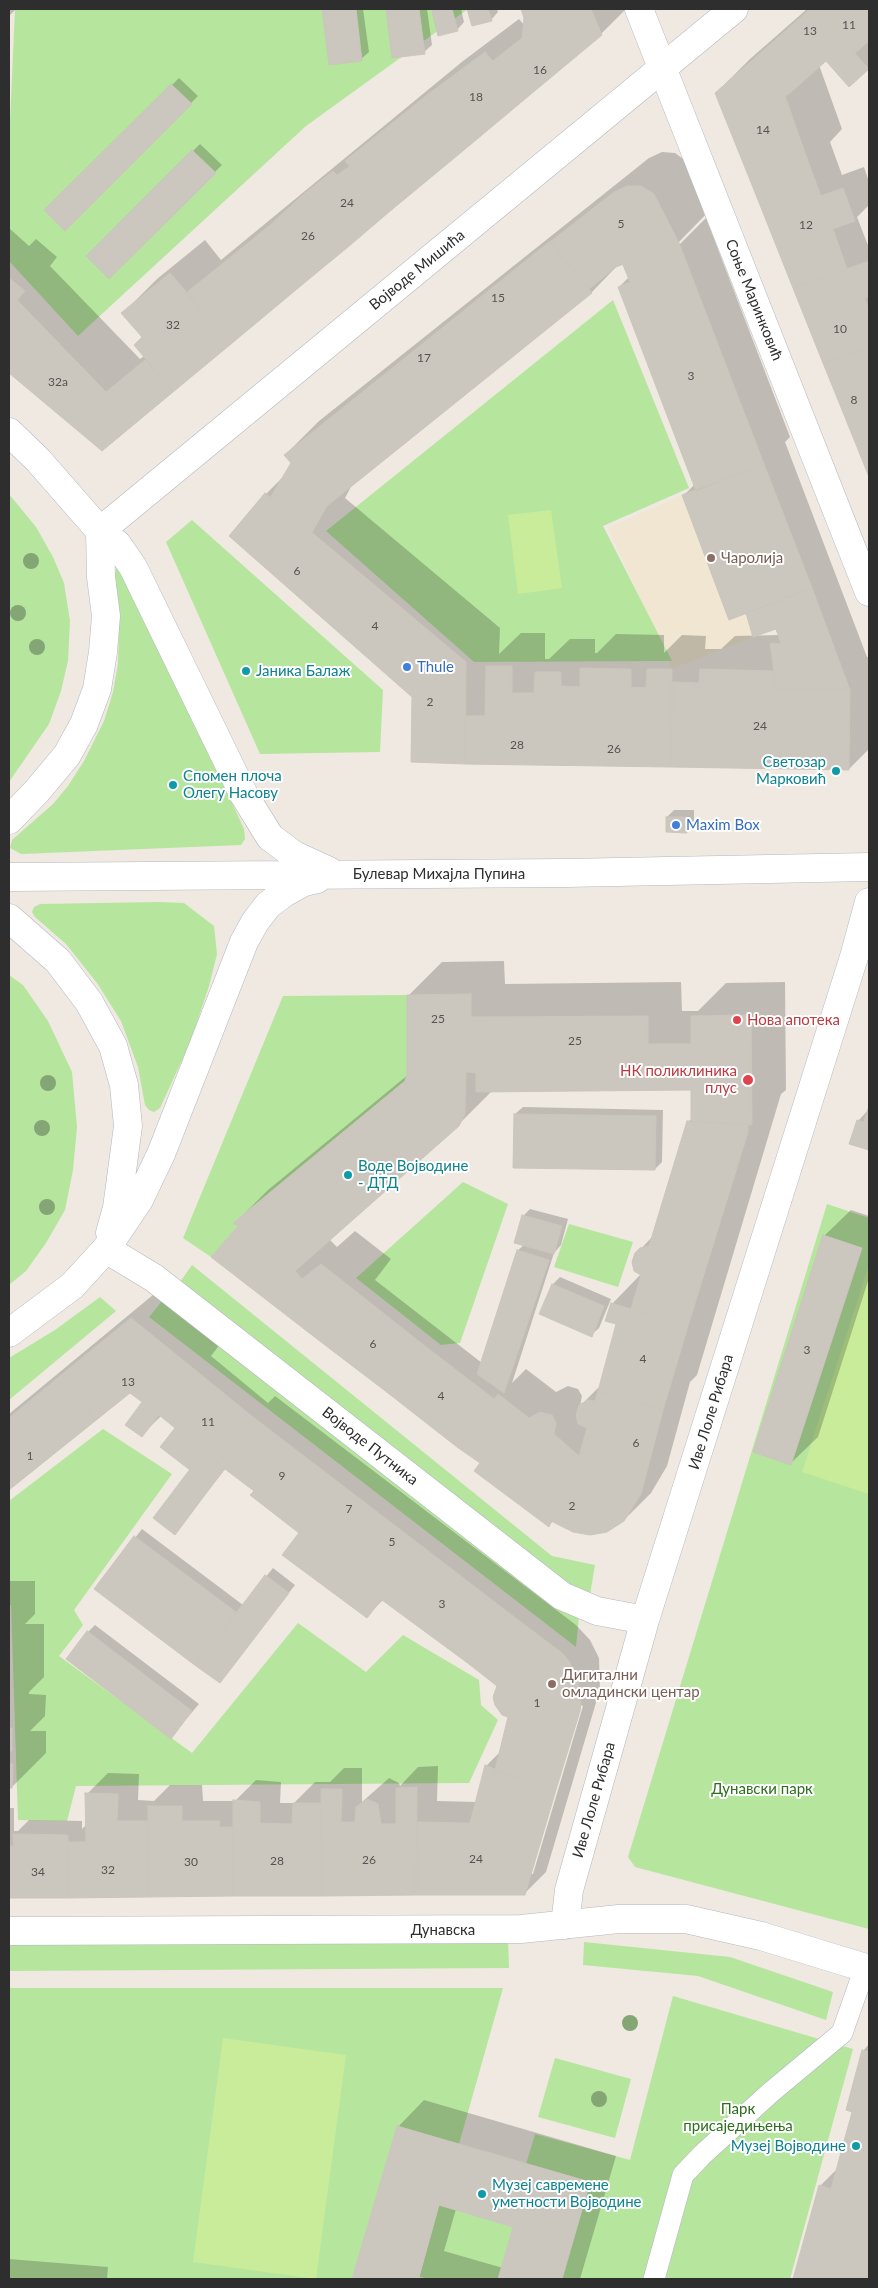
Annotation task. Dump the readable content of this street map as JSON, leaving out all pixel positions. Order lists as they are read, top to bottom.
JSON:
{
  "streets": {
    "street": [
      "Војводе Мишића",
      "Соње Маринковић",
      "Булевар Михајла Пупина",
      "Иве Лоле Рибара",
      "Војводе Путника",
      "Дунавска"
    ]
  },
  "crossings": [
    ["Војводе Мишића", "Соње Маринковић"],
    ["Иве Лоле Рибара", "Војводе Путника"],
    ["Иве Лоле Рибара", "Дунавска"]
  ],
  "parks": ["Дунавски парк", "Парк присаједињења"],
  "places": [
    "Чаролија",
    "Thule",
    "Јаника Балаж",
    "Светозар Марковић",
    "Спомен плоча Олегу Насову",
    "Maxim Box",
    "Нова апотека",
    "НК поликлиника плус",
    "Воде Војводине - ДТД",
    "Дигитални омладински центар",
    "Музеј Војводине",
    "Музеј савремене уметности Војводине"
  ],
  "house_numbers": [
    "11",
    "13",
    "16",
    "18",
    "14",
    "24",
    "5",
    "12",
    "26",
    "15",
    "32",
    "10",
    "17",
    "3",
    "32a",
    "8",
    "6",
    "4",
    "2",
    "24",
    "28",
    "26",
    "25",
    "25",
    "6",
    "3",
    "4",
    "13",
    "4",
    "11",
    "6",
    "1",
    "9",
    "2",
    "7",
    "5",
    "3",
    "1",
    "24",
    "26",
    "28",
    "30",
    "32",
    "34"
  ]
}
